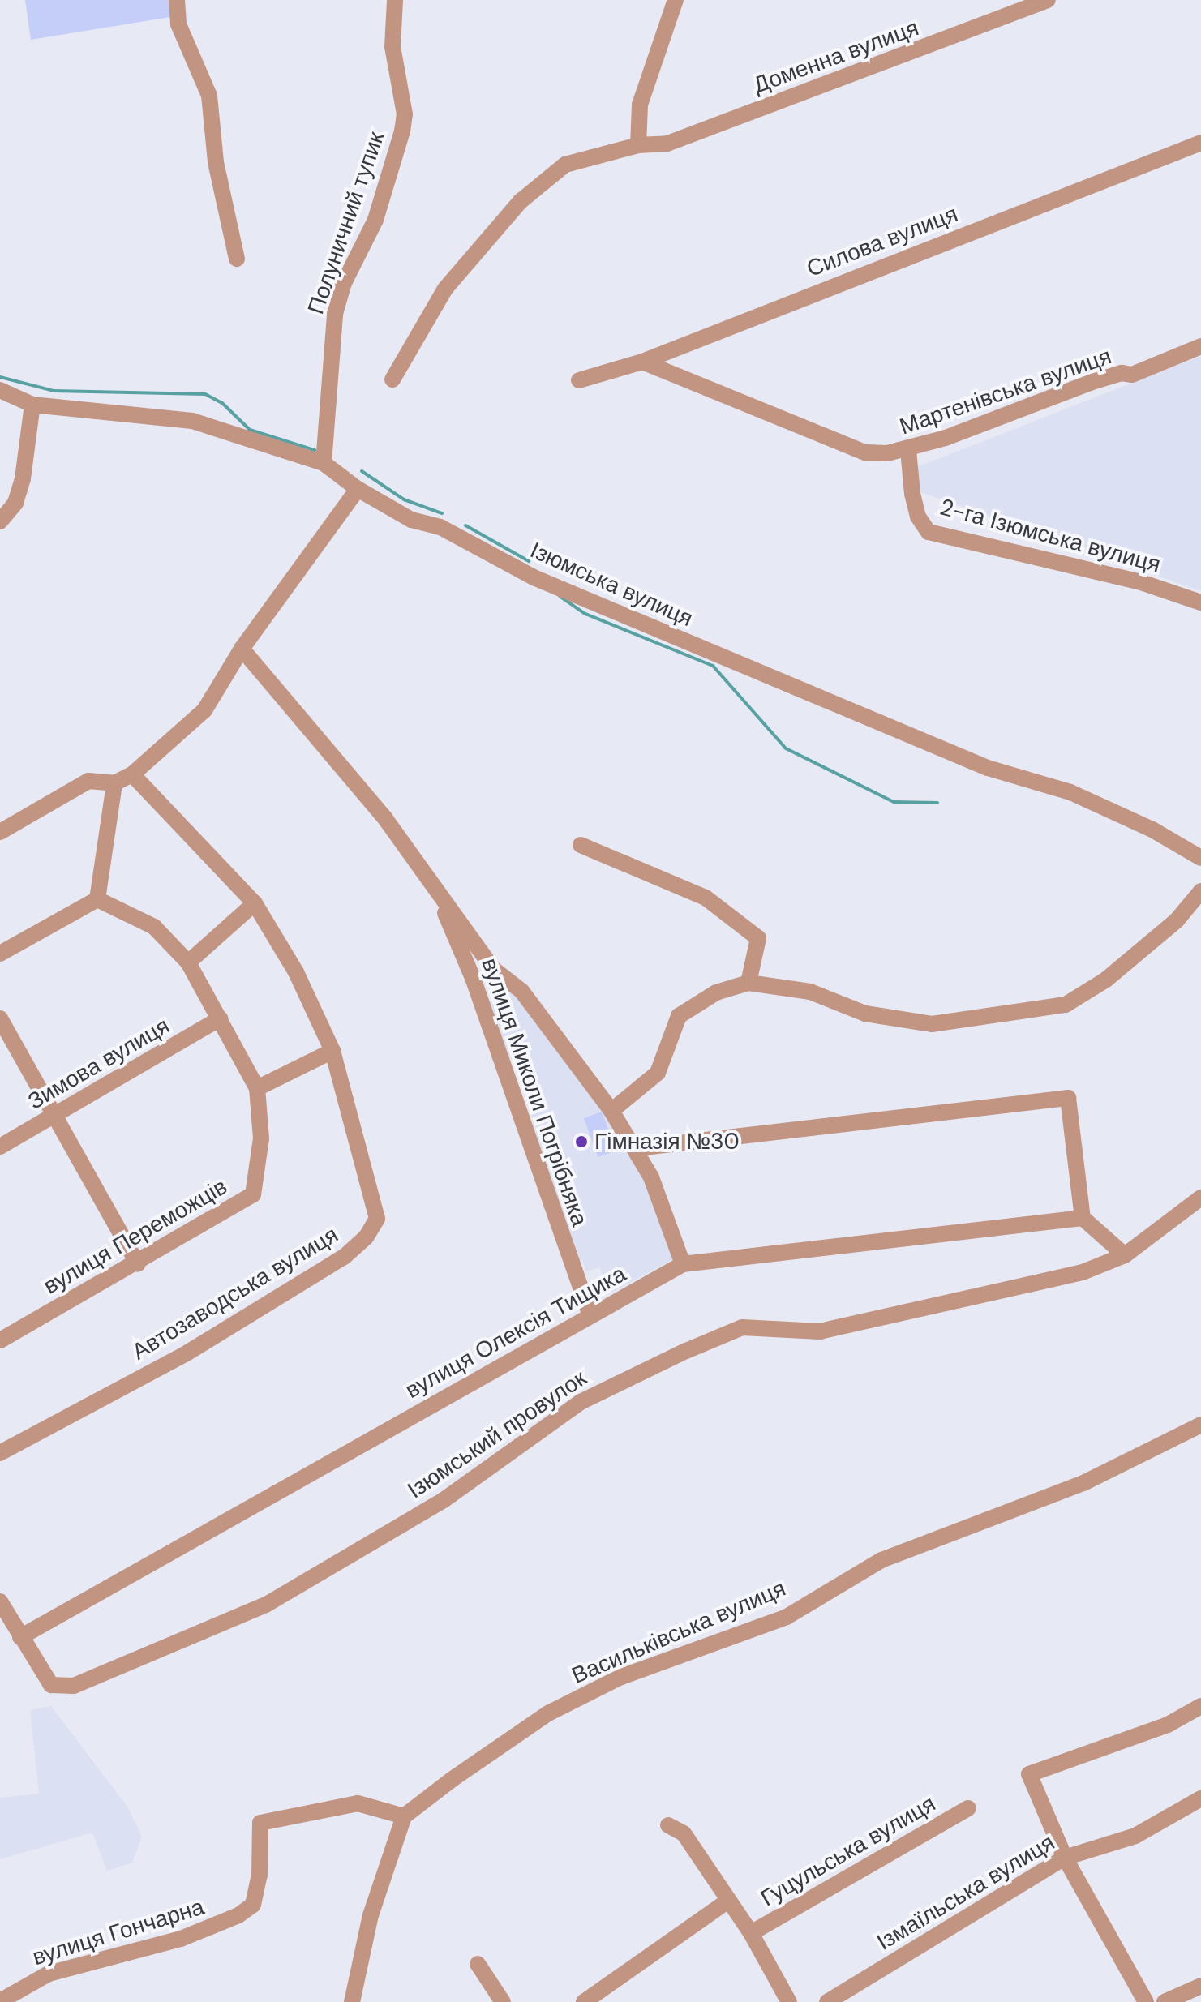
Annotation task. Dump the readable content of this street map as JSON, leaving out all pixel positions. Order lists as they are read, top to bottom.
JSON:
{
  "streets": {
    "street": [
      "Доменна вулиця",
      "Полуничний тупик",
      "Силова вулиця",
      "Мартенівська вулиця",
      "2-га Ізюмська вулиця",
      "Ізюмська вулиця",
      "Зимова вулиця",
      "вулиця Миколи Погрібняка",
      "вулиця Переможців",
      "Автозаводська вулиця",
      "вулиця Олексія Тищика",
      "Ізюмський провулок",
      "Васильківська вулиця",
      "Гуцульська вулиця",
      "Ізмаїльська вулиця",
      "вулиця Гончарна"
    ]
  },
  "crossings": [
    ["Полуничний тупик", "Ізюмська вулиця"],
    ["Силова вулиця", "Мартенівська вулиця"],
    ["Мартенівська вулиця", "2-га Ізюмська вулиця"],
    ["Зимова вулиця", "вулиця Переможців"],
    ["вулиця Миколи Погрібняка", "вулиця Олексія Тищика"],
    ["вулиця Олексія Тищика", "Ізюмський провулок"],
    ["Васильківська вулиця", "вулиця Гончарна"]
  ],
  "places": ["Гімназія №30"]
}
